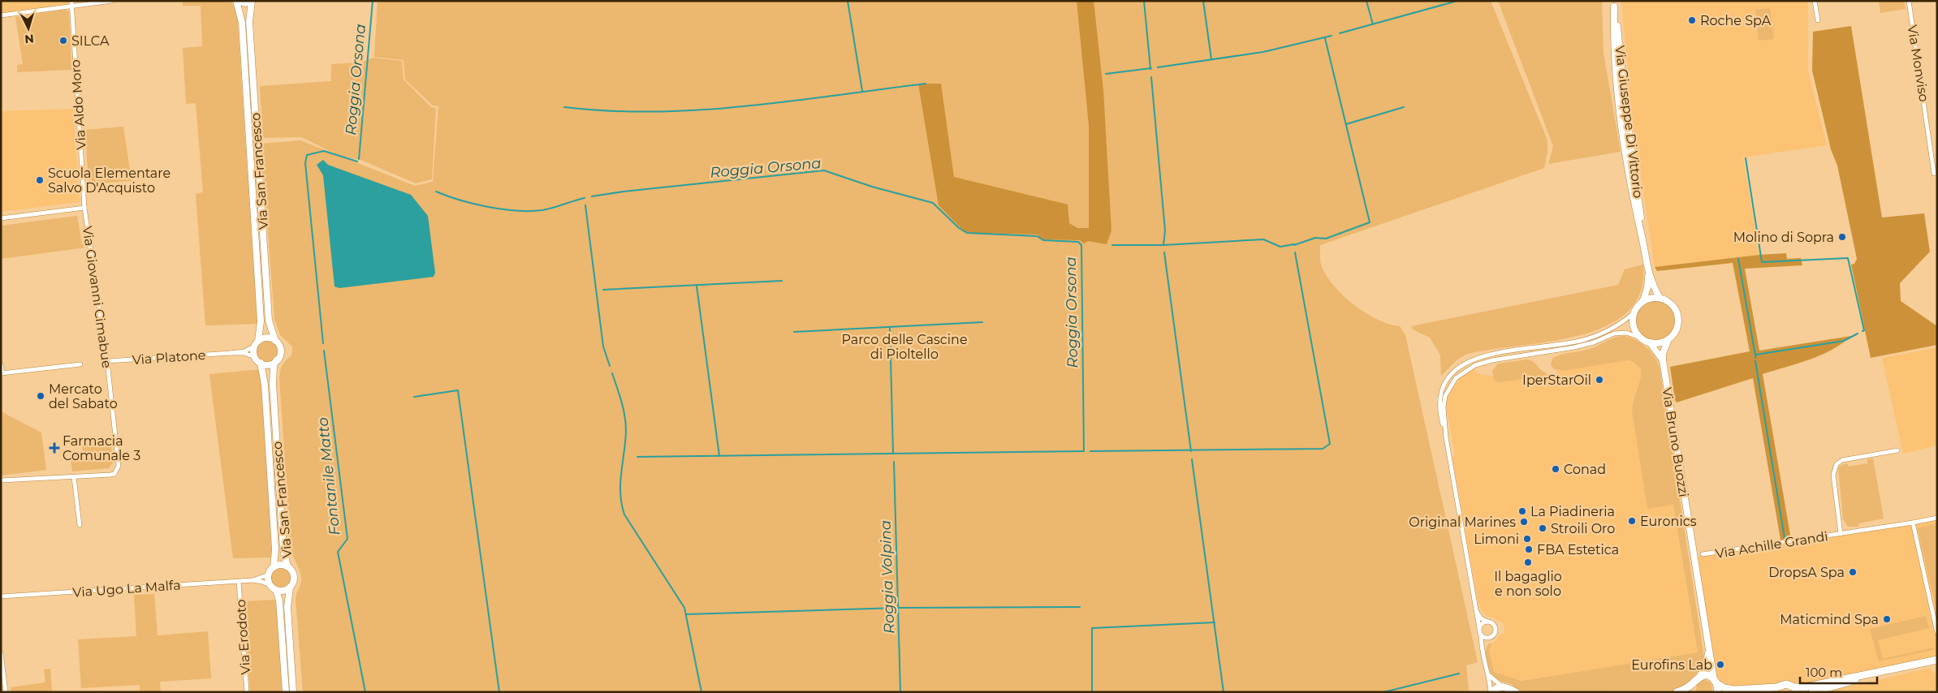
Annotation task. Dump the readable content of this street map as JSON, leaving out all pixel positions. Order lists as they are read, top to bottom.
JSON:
{
  "streets": {
    "street": [
      "Via Monviso",
      "Via Aldo Moro",
      "Via Giuseppe Di Vittorio",
      "Via San Francesco",
      "Via Giovanni Cimabue",
      "Via Platone",
      "Via Bruno Buozzi",
      "Via Achille Grandi",
      "Via Ugo La Malfa",
      "Via Erodoto"
    ]
  },
  "crossings": [
    ["Via Aldo Moro", "Via Giovanni Cimabue"],
    ["Via Giuseppe Di Vittorio", "Via Bruno Buozzi"],
    ["Via San Francesco", "Via Platone"],
    ["Via San Francesco", "Via Ugo La Malfa"],
    ["Via Giovanni Cimabue", "Via Platone"],
    ["Via Ugo La Malfa", "Via Erodoto"]
  ],
  "water": ["Roggia Orsona", "Fontanile Matto", "Roggia Volpina"],
  "parks": ["Parco delle Cascine di Pioltello"],
  "places": {
    "other": [
      "Roche SpA",
      "SILCA",
      "Scuola Elementare Salvo D'Acquisto",
      "Molino di Sopra",
      "IperStarOil",
      "Mercato del Sabato",
      "Conad",
      "La Piadineria",
      "Euronics",
      "Original Marines",
      "Stroili Oro",
      "Limoni",
      "FBA Estetica",
      "Il bagaglio e non solo",
      "DropsA Spa",
      "Maticmind Spa",
      "Eurofins Lab"
    ],
    "health": ["Farmacia Comunale 3"]
  },
  "scale_bar": "100 m",
  "north": "bottom"
}
